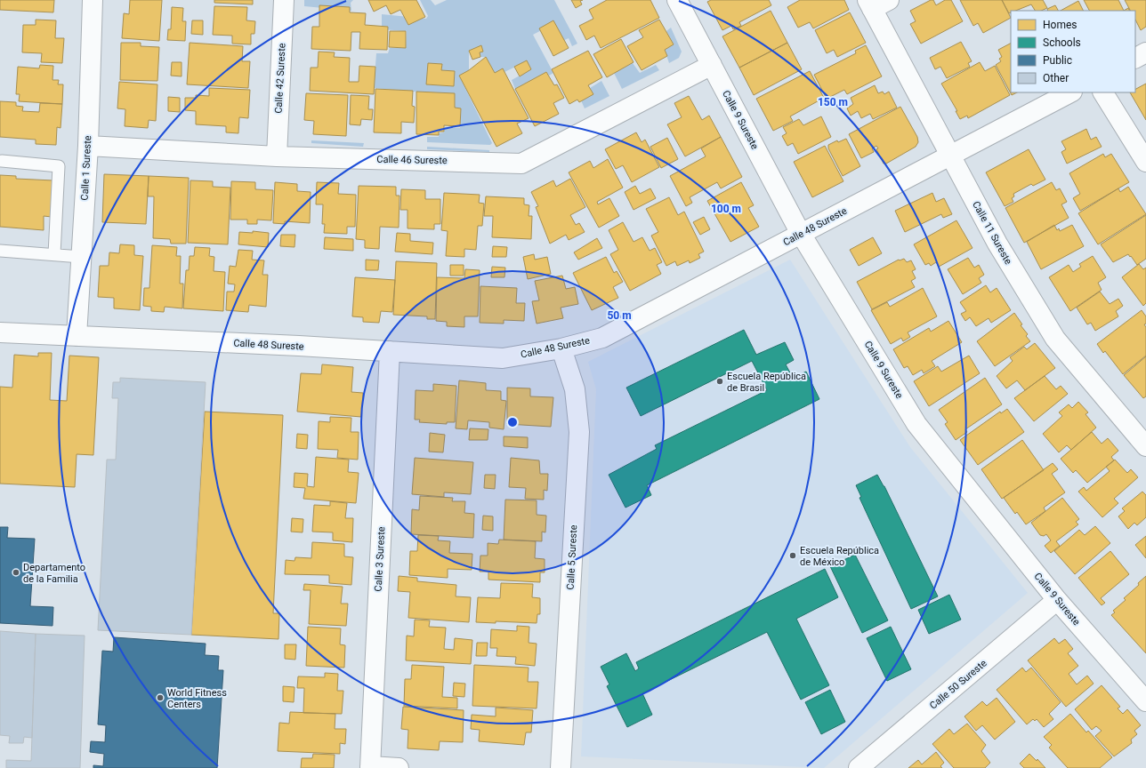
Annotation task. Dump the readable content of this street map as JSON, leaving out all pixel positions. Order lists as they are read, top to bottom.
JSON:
{
  "streets": {
    "street": [
      "Calle 42 Sureste",
      "Calle 9 Sureste",
      "Calle 46 Sureste",
      "Calle 1 Sureste",
      "Calle 48 Sureste",
      "Calle 11 Sureste",
      "Calle 5 Sureste",
      "Calle 3 Sureste",
      "Calle 50 Sureste"
    ]
  },
  "crossings": [
    ["Calle 42 Sureste", "Calle 46 Sureste"],
    ["Calle 9 Sureste", "Calle 46 Sureste"],
    ["Calle 9 Sureste", "Calle 48 Sureste"],
    ["Calle 9 Sureste", "Calle 50 Sureste"],
    ["Calle 46 Sureste", "Calle 1 Sureste"],
    ["Calle 1 Sureste", "Calle 48 Sureste"],
    ["Calle 48 Sureste", "Calle 11 Sureste"],
    ["Calle 48 Sureste", "Calle 5 Sureste"],
    ["Calle 48 Sureste", "Calle 3 Sureste"]
  ],
  "places": [
    "Escuela República de Brasil",
    "Escuela República de México",
    "Departamento de la Familia",
    "World Fitness Centers"
  ],
  "legend": [
    "Homes",
    "Schools",
    "Public",
    "Other"
  ],
  "rings": ["150 m", "100 m", "50 m"]
}
